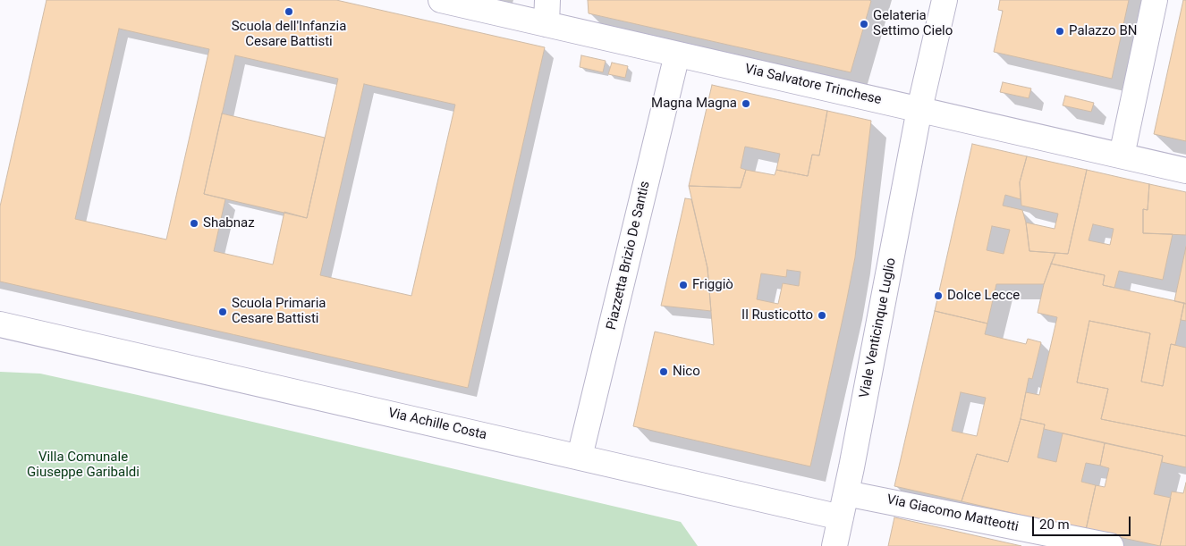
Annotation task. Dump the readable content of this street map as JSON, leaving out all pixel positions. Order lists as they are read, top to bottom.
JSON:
{
  "streets": {
    "street": [
      "Via Salvatore Trinchese",
      "Piazzetta Brizio De Santis",
      "Viale Venticinque Luglio",
      "Via Achille Costa",
      "Via Giacomo Matteotti"
    ]
  },
  "crossings": [
    ["Via Salvatore Trinchese", "Piazzetta Brizio De Santis"],
    ["Via Salvatore Trinchese", "Viale Venticinque Luglio"],
    ["Piazzetta Brizio De Santis", "Via Achille Costa"],
    ["Viale Venticinque Luglio", "Via Achille Costa"],
    ["Viale Venticinque Luglio", "Via Giacomo Matteotti"]
  ],
  "parks": ["Villa Comunale Giuseppe Garibaldi"],
  "places": [
    "Scuola dell'Infanzia Cesare Battisti",
    "Gelateria Settimo Cielo",
    "Palazzo BN",
    "Magna Magna",
    "Shabnaz",
    "Friggiò",
    "Dolce Lecce",
    "Scuola Primaria Cesare Battisti",
    "Il Rusticotto",
    "Nico"
  ],
  "scale_bar": "20 m"
}
